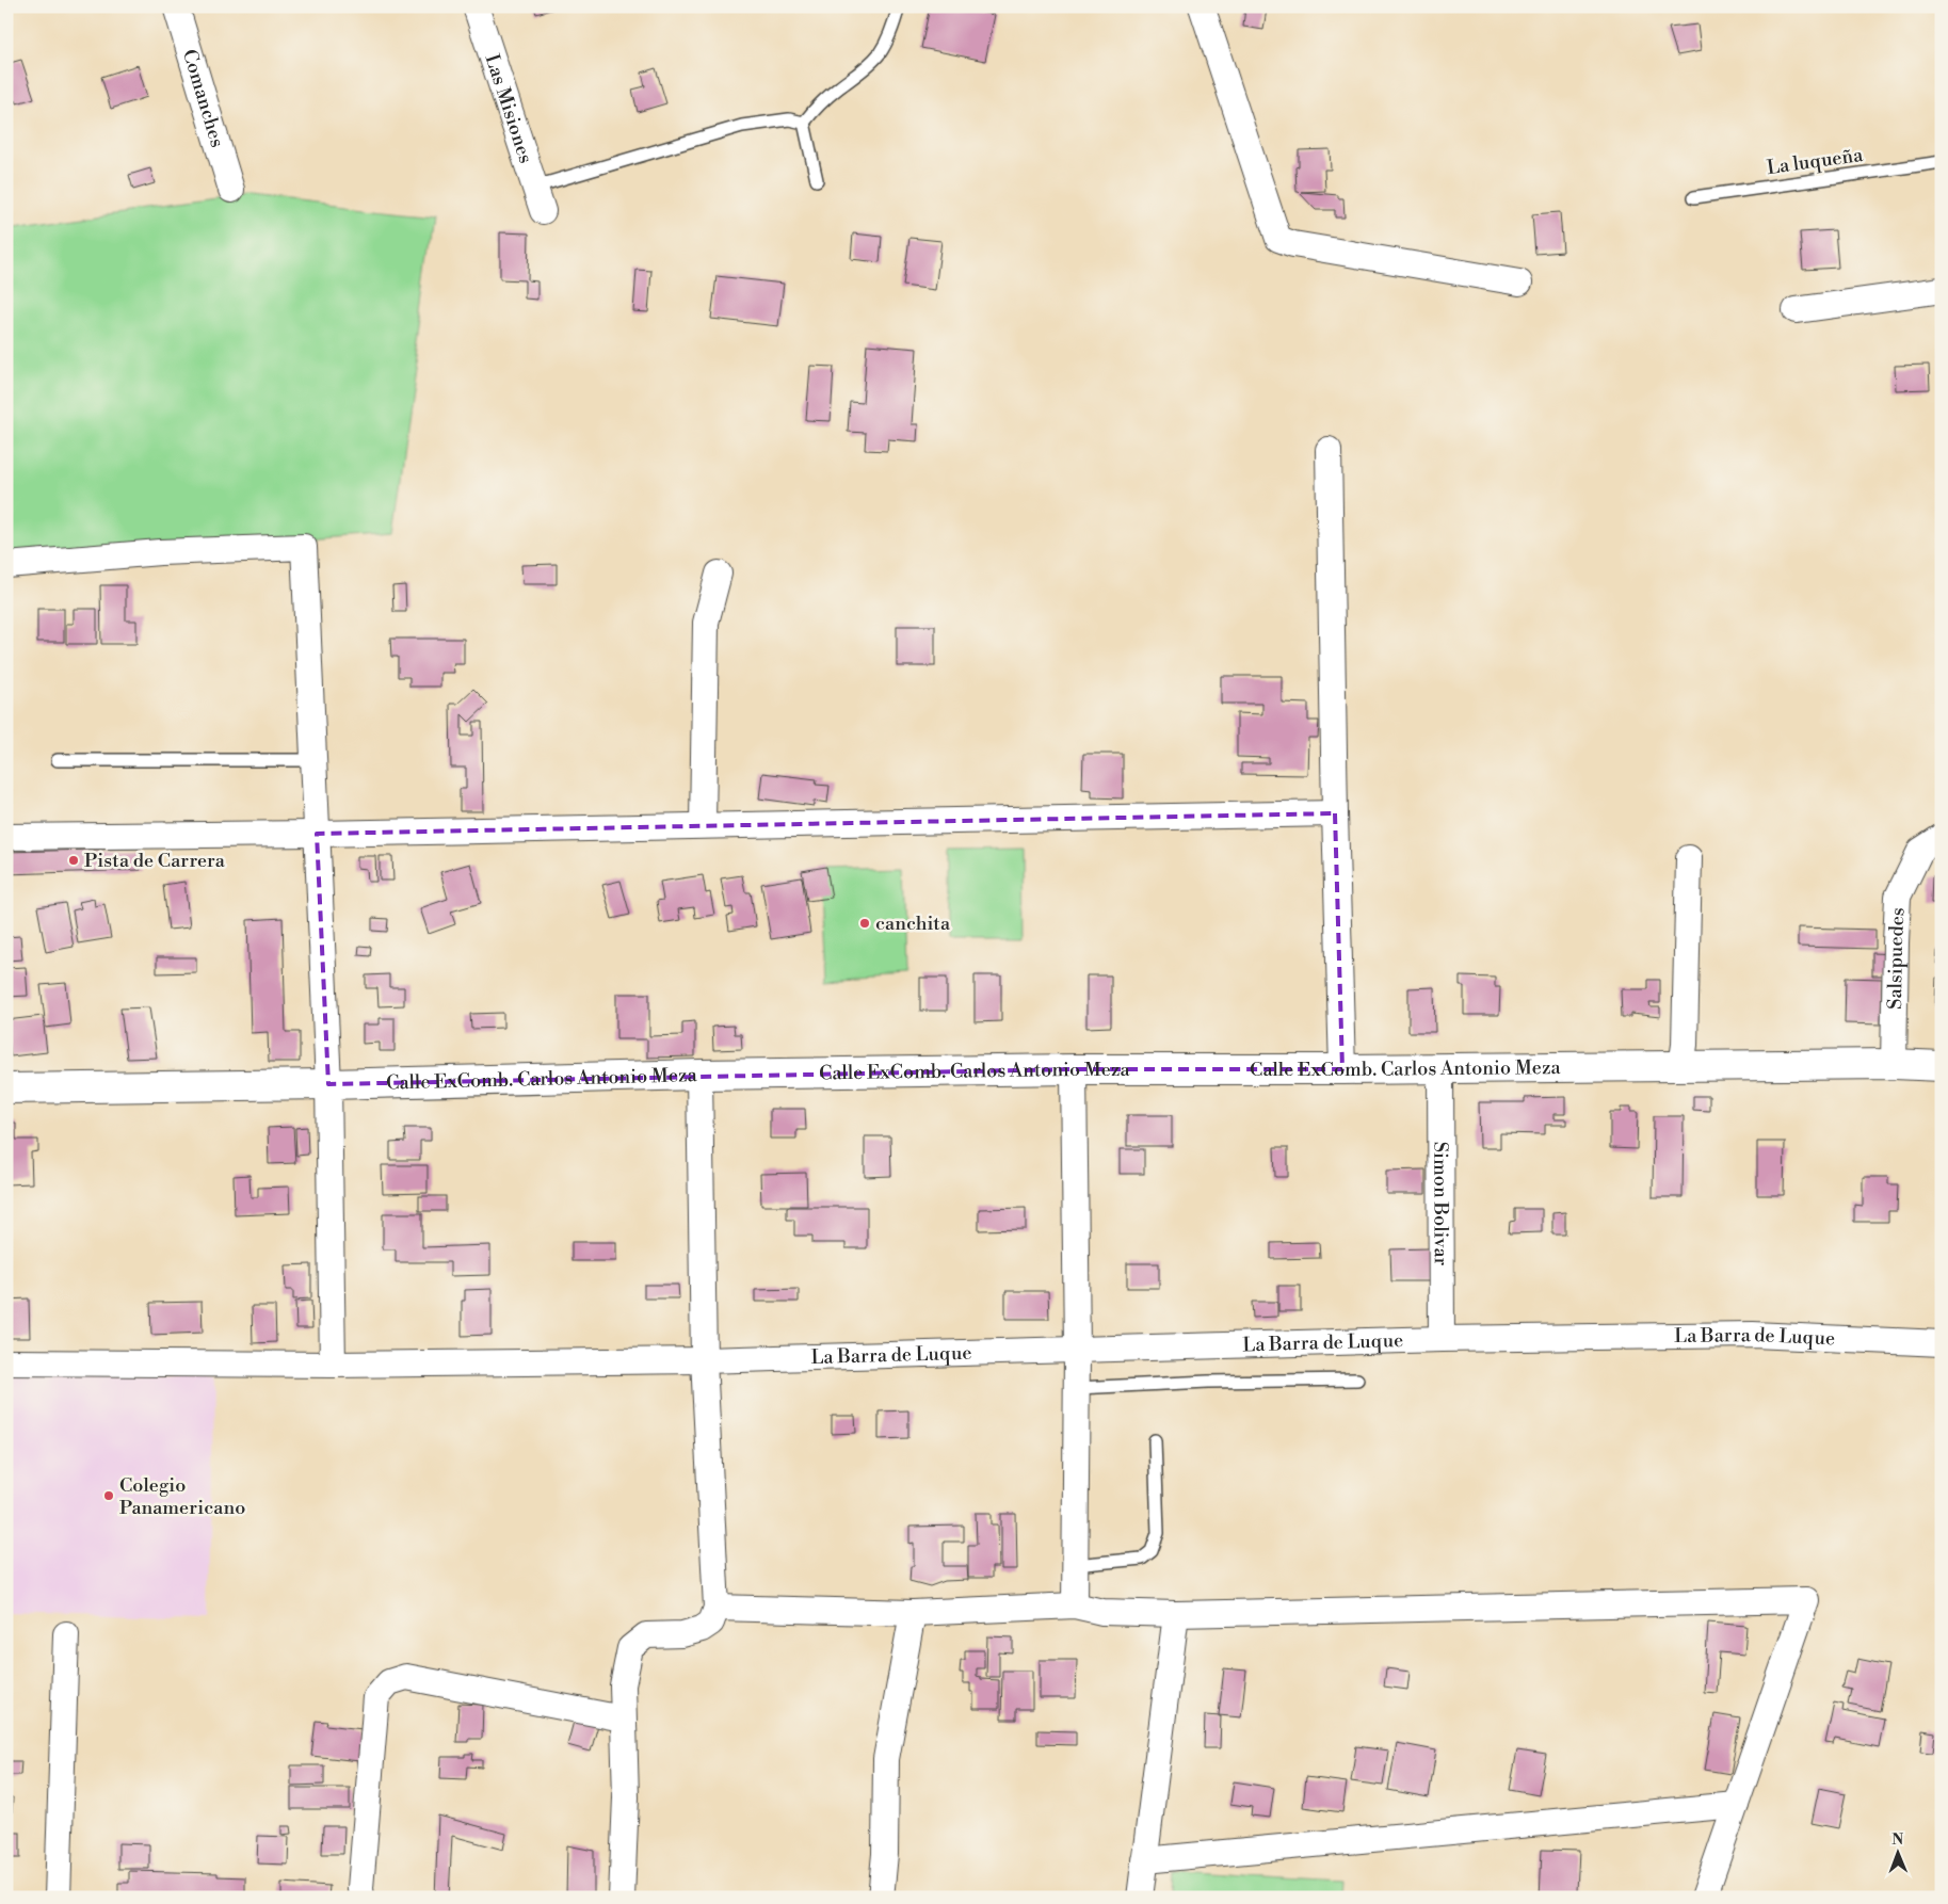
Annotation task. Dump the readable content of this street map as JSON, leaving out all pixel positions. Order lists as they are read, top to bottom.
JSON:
{
  "streets": {
    "street": [
      "Comanches",
      "Las Misiones",
      "Salsipuedes",
      "Calle ExComb. Carlos Antonio Meza",
      "Simon Bolivar",
      "La Barra de Luque"
    ],
    "lane": ["La luqueña"]
  },
  "crossings": [
    ["Salsipuedes", "Calle ExComb. Carlos Antonio Meza"],
    ["Calle ExComb. Carlos Antonio Meza", "Simon Bolivar"],
    ["Simon Bolivar", "La Barra de Luque"]
  ],
  "places": ["Pista de Carrera", "canchita", "Colegio Panamericano"],
  "north": "top"
}
